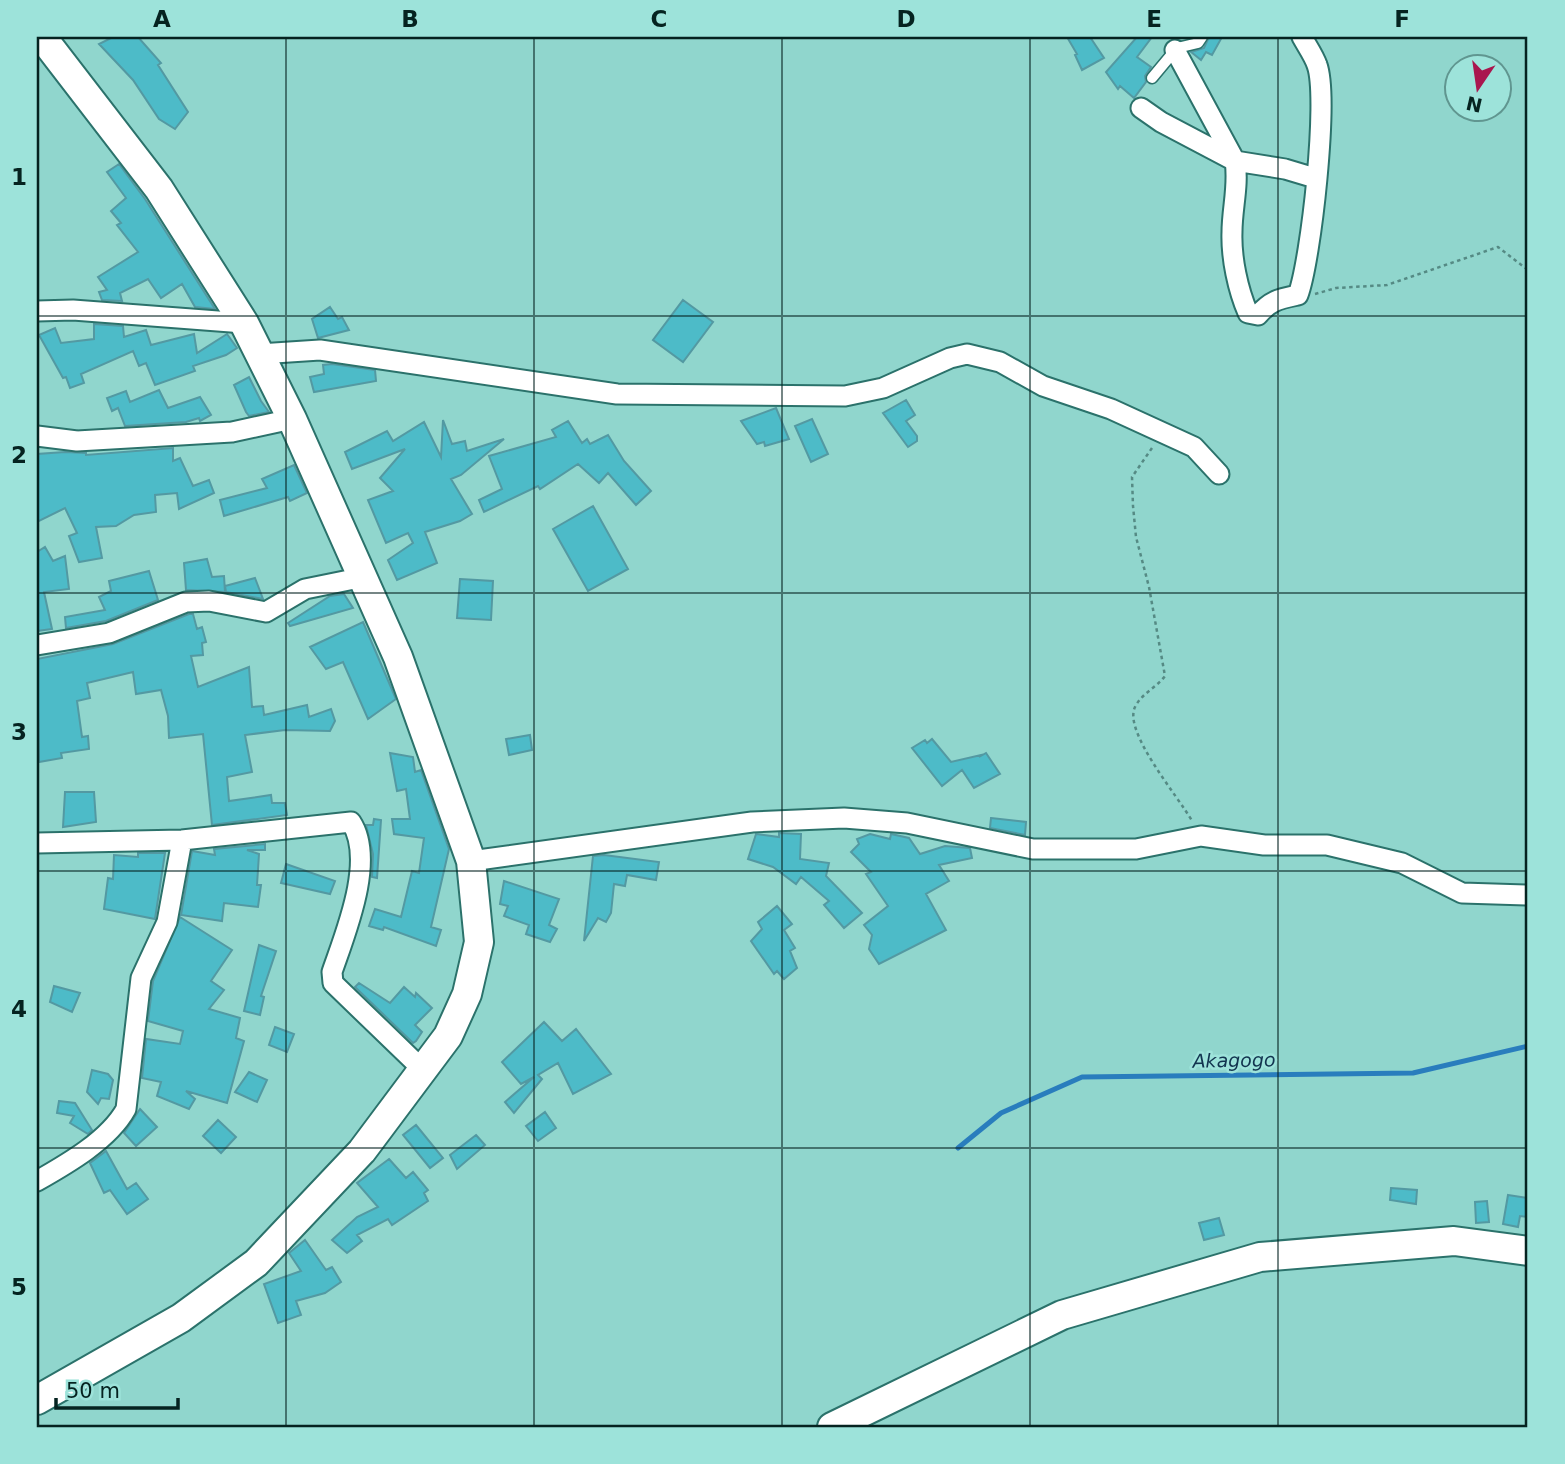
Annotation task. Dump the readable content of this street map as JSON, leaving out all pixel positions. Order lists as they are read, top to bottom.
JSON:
{
  "water": ["Akagogo"],
  "scale_bar": "50 m",
  "north": "bottom",
  "grid": {
    "columns": [
      "A",
      "B",
      "C",
      "D",
      "E",
      "F"
    ],
    "rows": [
      "1",
      "2",
      "3",
      "4",
      "5"
    ]
  }
}
